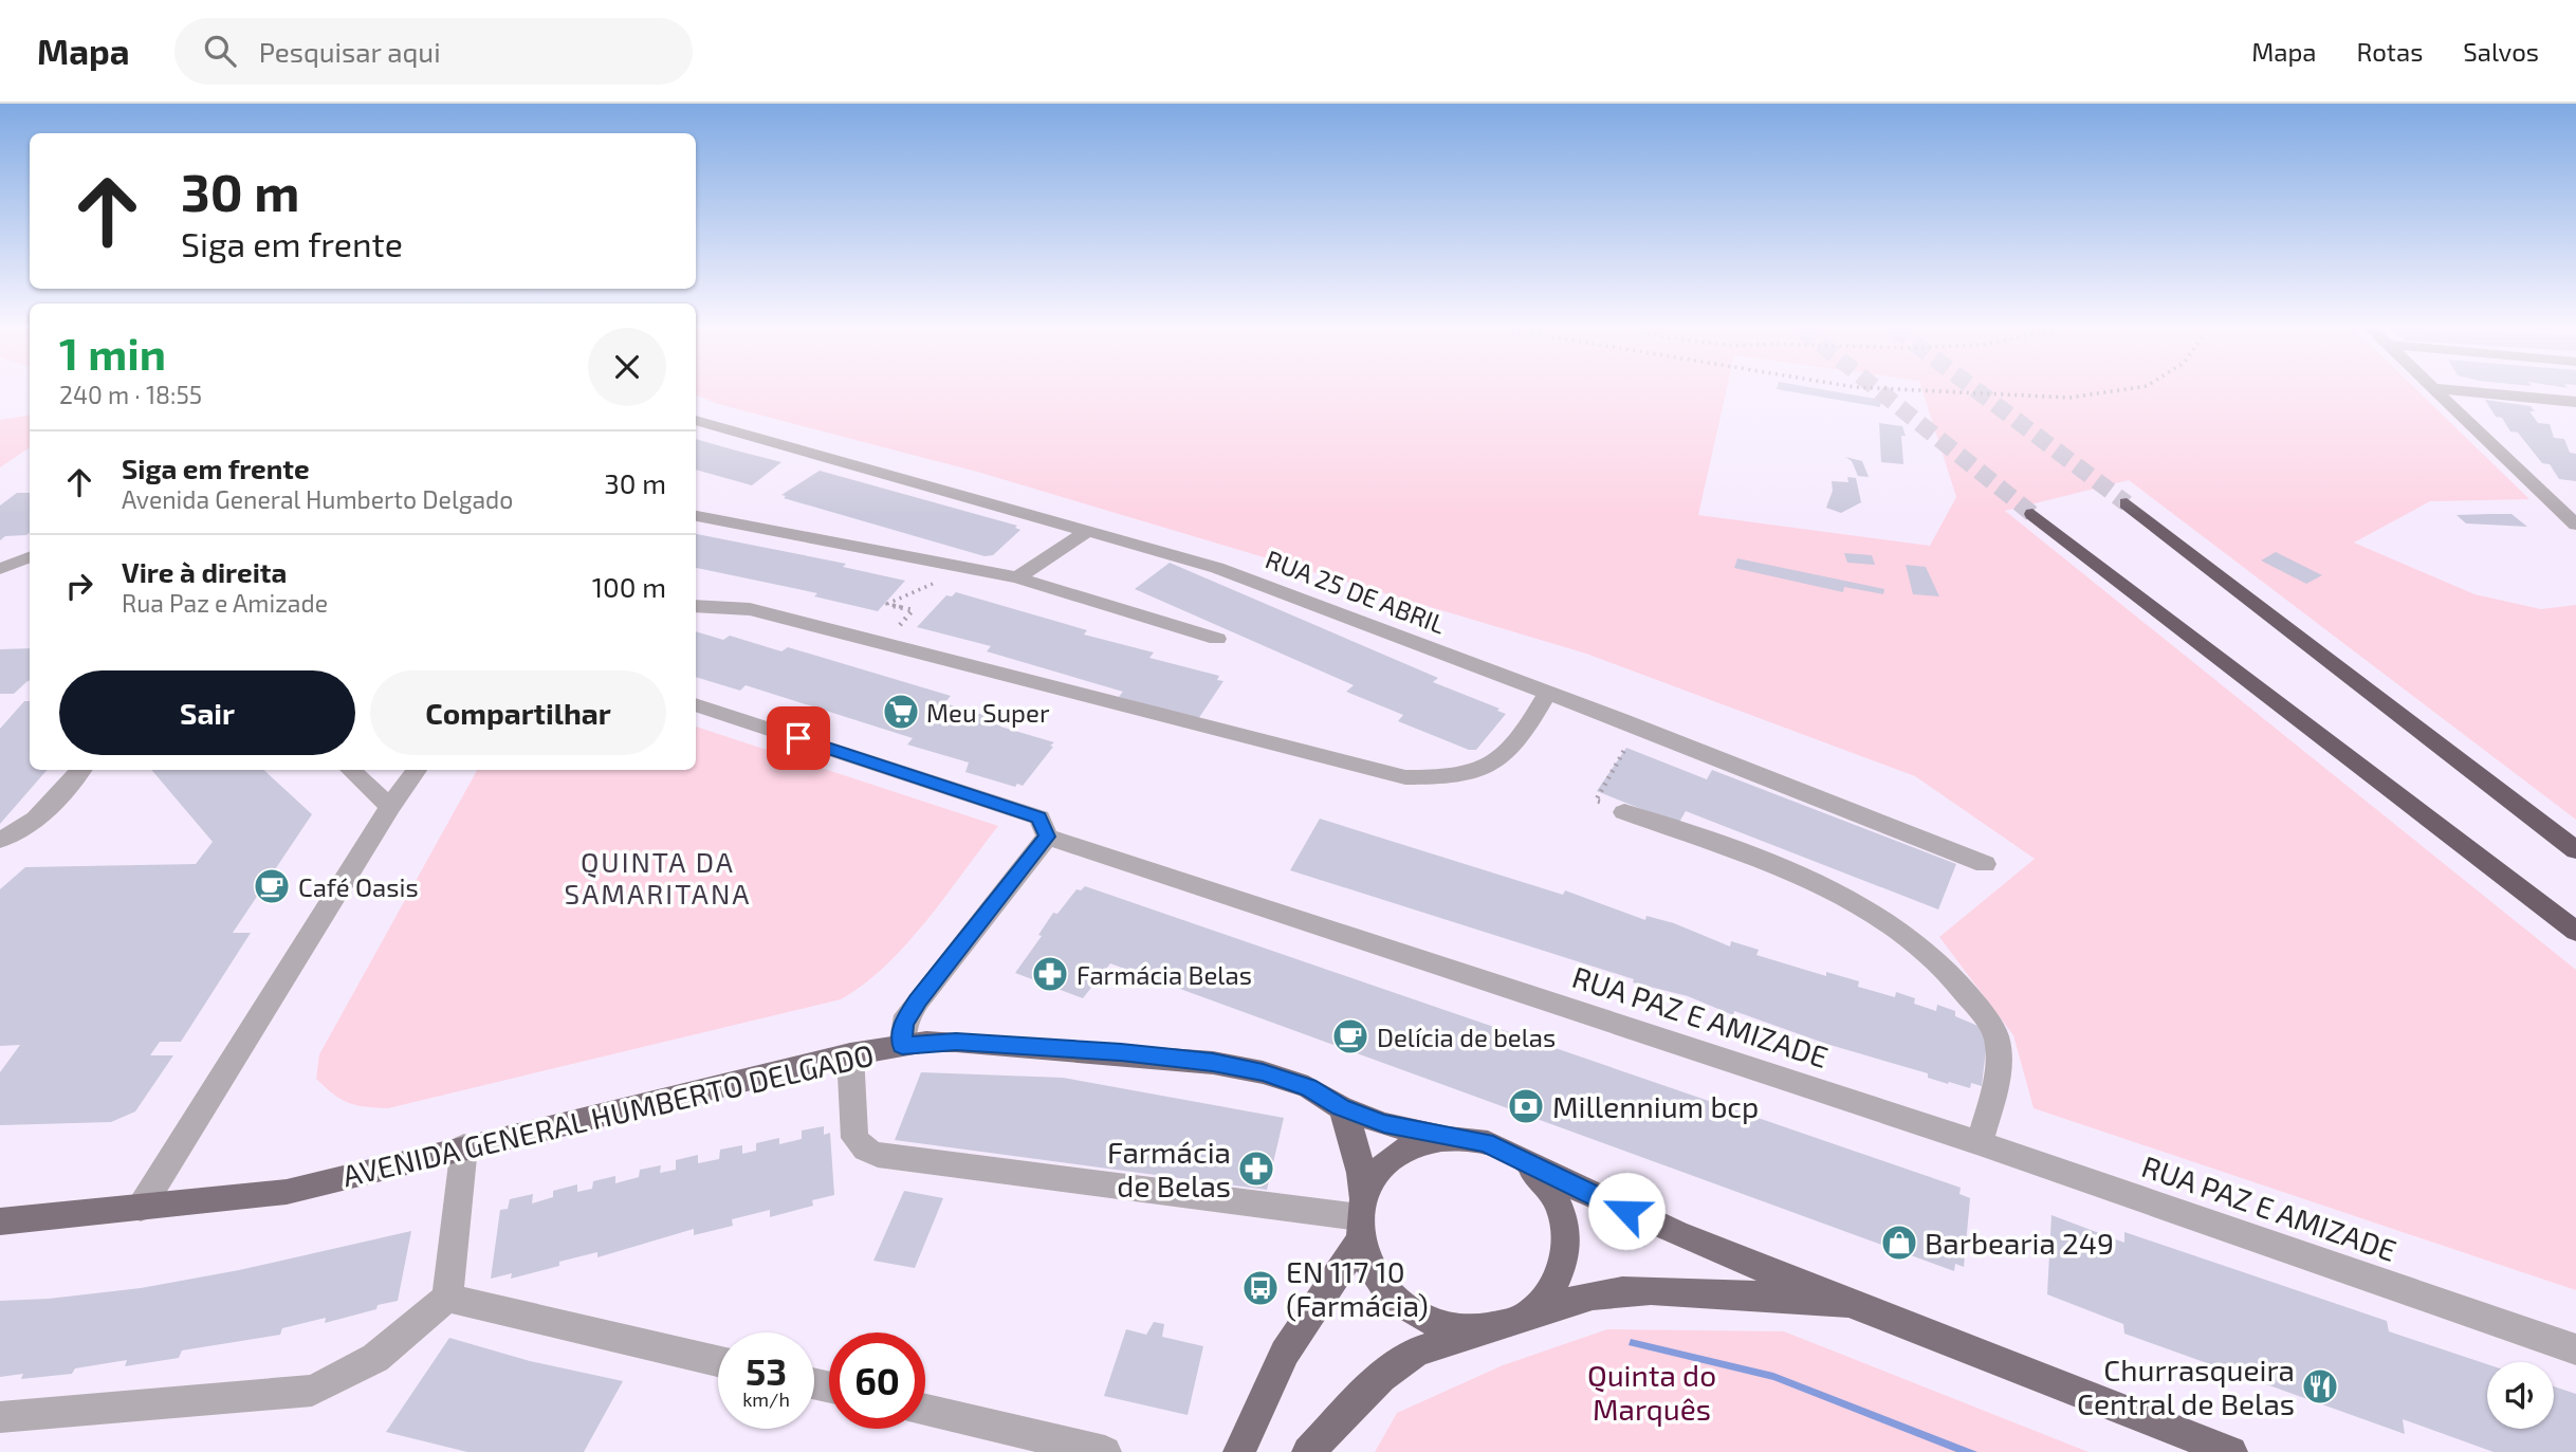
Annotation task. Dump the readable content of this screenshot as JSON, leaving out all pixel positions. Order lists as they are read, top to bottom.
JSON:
{
  "streets": {
    "main road": ["AVENIDA GENERAL HUMBERTO DELGADO"],
    "street": ["RUA 25 DE ABRIL", "RUA PAZ E AMIZADE"]
  },
  "districts": ["QUINTA DA SAMARITANA"],
  "parks": ["Quinta do Marquês"],
  "places": {
    "supermarket": ["Meu Super"],
    "cafe": ["Café Oasis", "Delícia de belas"],
    "pharmacy": ["Farmácia Belas", "Farmácia de Belas"],
    "bank": ["Millennium bcp"],
    "shop": ["Barbearia 249"],
    "bus stop": ["EN 117 10 (Farmácia)"],
    "restaurant": ["Churrasqueira Central de Belas"]
  },
  "page": {
    "header": "Mapa",
    "search": "Pesquisar aqui",
    "nav": ["Mapa", "Rotas", "Salvos"],
    "turn": ["30 m", "Siga em frente"],
    "heading": ["1 min", "240 m · 18:55"],
    "list": [
      {
        "name": "Siga em frente",
        "note": "Avenida General Humberto Delgado",
        "value": "30 m"
      },
      {
        "name": "Vire à direita",
        "note": "Rua Paz e Amizade",
        "value": "100 m"
      }
    ],
    "buttons": ["Sair", "Compartilhar"],
    "speed": "53 km/h",
    "limit": "60"
  }
}
